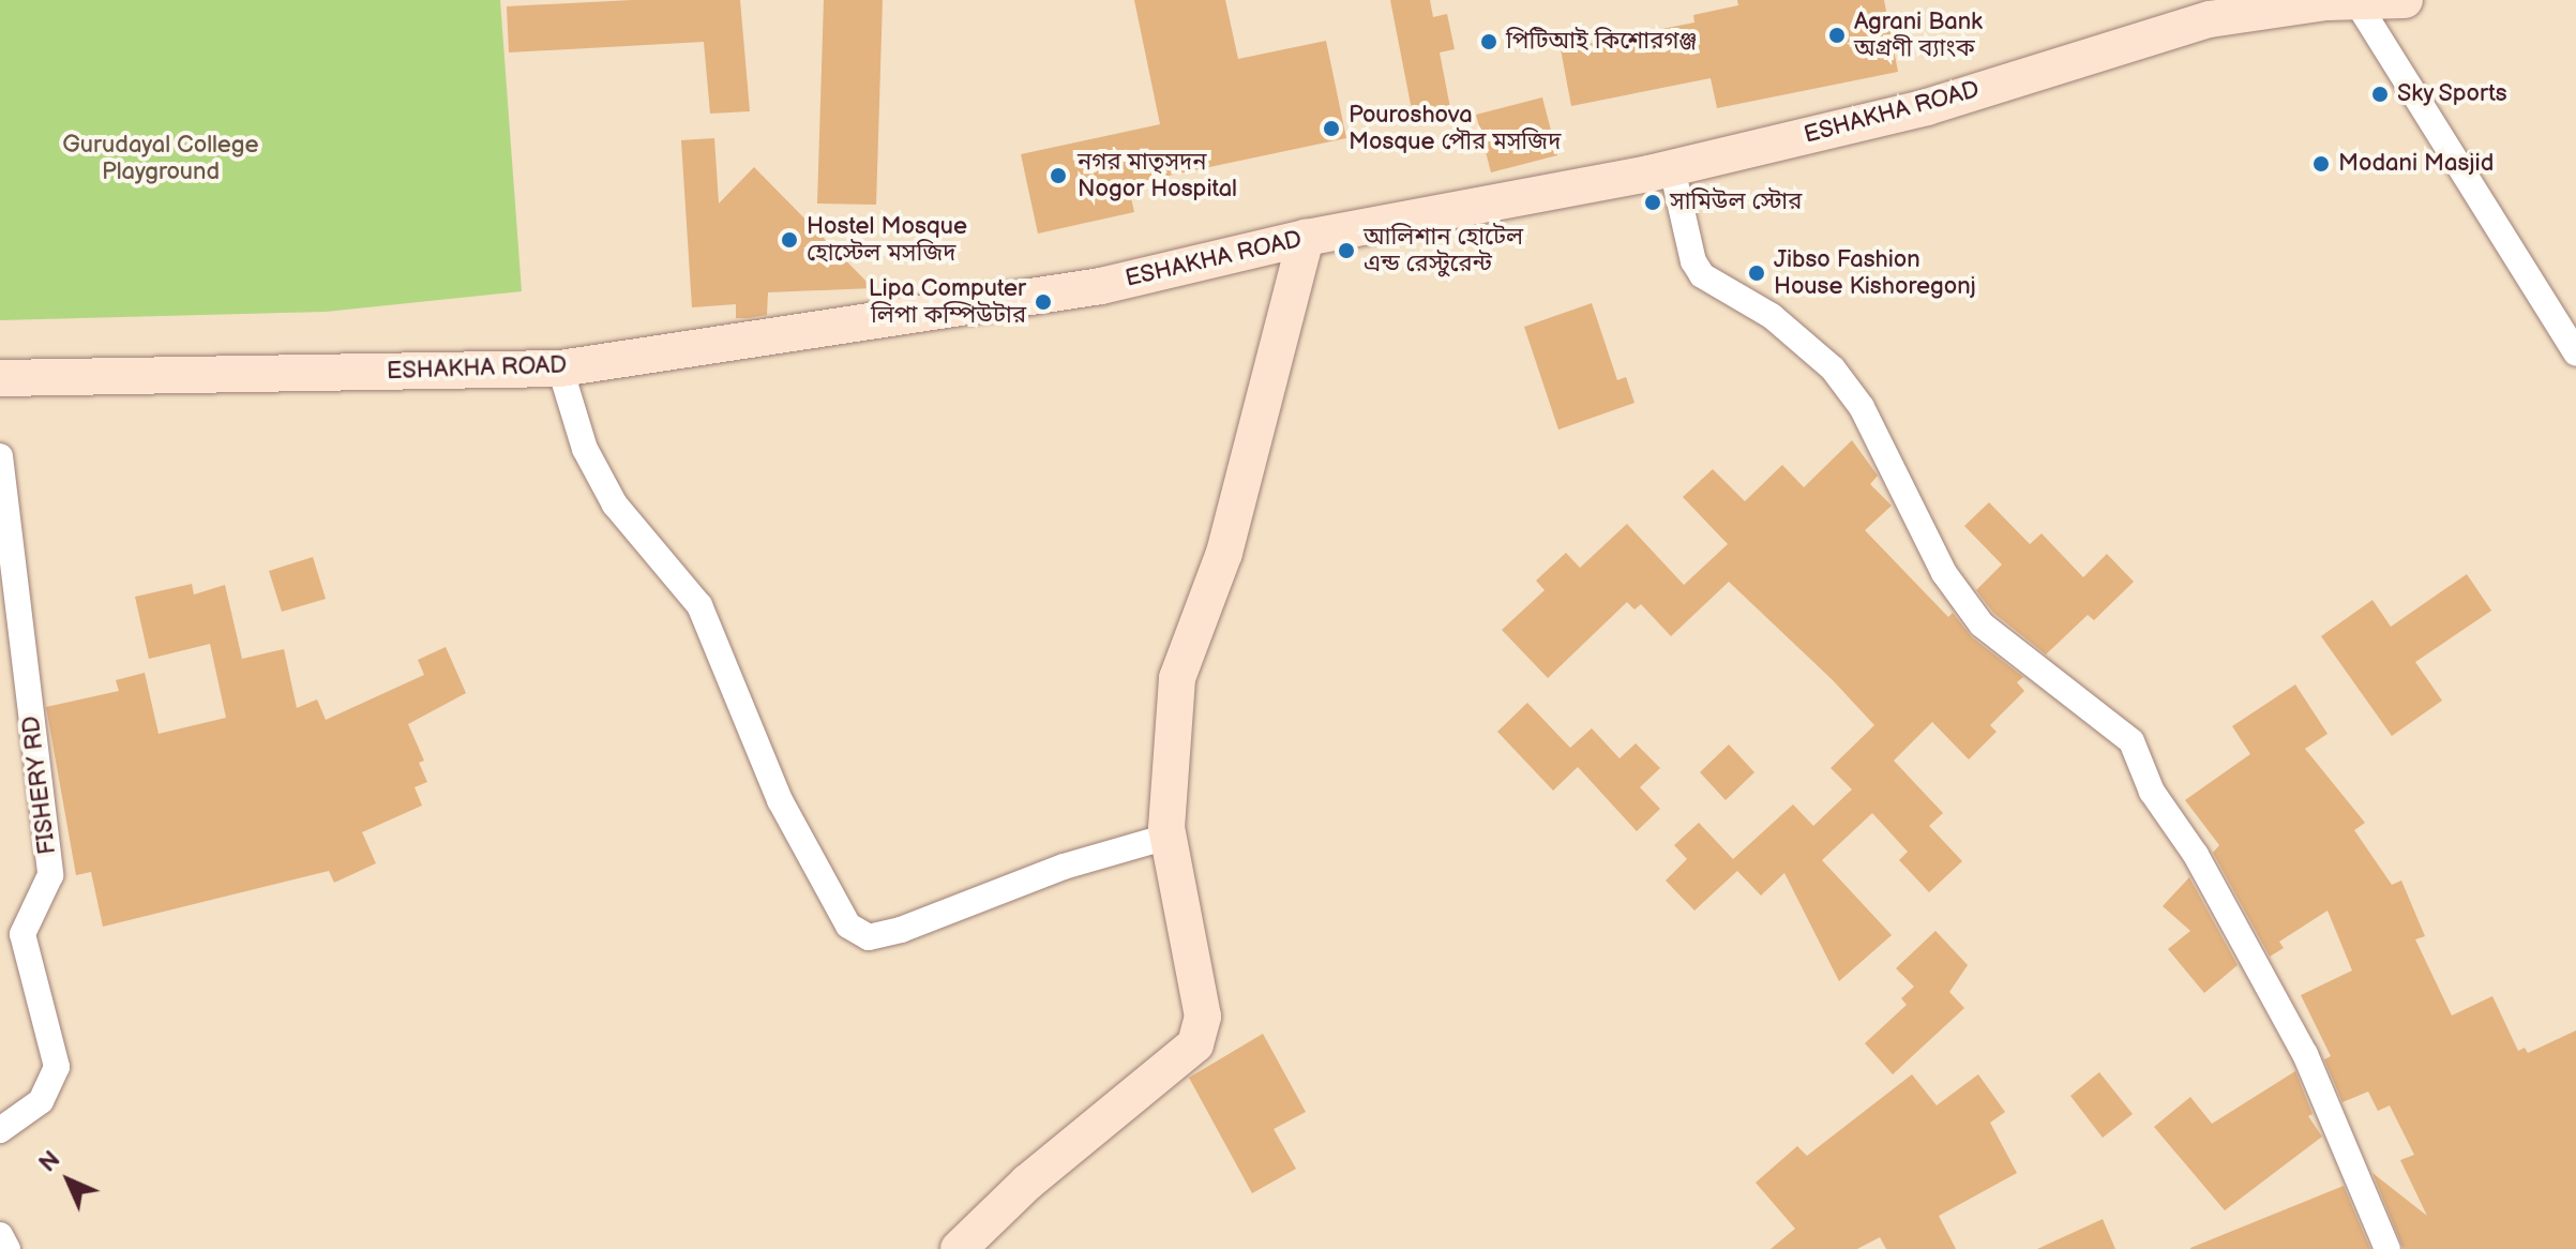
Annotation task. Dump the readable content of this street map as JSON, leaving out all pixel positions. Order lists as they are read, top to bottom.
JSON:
{
  "streets": {
    "street": ["ESHAKHA ROAD", "FISHERY RD"]
  },
  "parks": ["Gurudayal College Playground"],
  "places": [
    "Agrani Bank অগ্রণী ব্যাংক",
    "পিটিআই কিশোরগঞ্জ",
    "Sky Sports",
    "Pouroshova Mosque পৌর মসজিদ",
    "Modani Masjid",
    "নগর মাতৃসদন Nogor Hospital",
    "সামিউল স্টোর",
    "Hostel Mosque হোস্টেল মসজিদ",
    "আলিশান হোটেল এন্ড রেস্টুরেন্ট",
    "Jibso Fashion House Kishoregonj",
    "Lipa Computer লিপা কম্পিউটার"
  ],
  "north": "top left"
}
